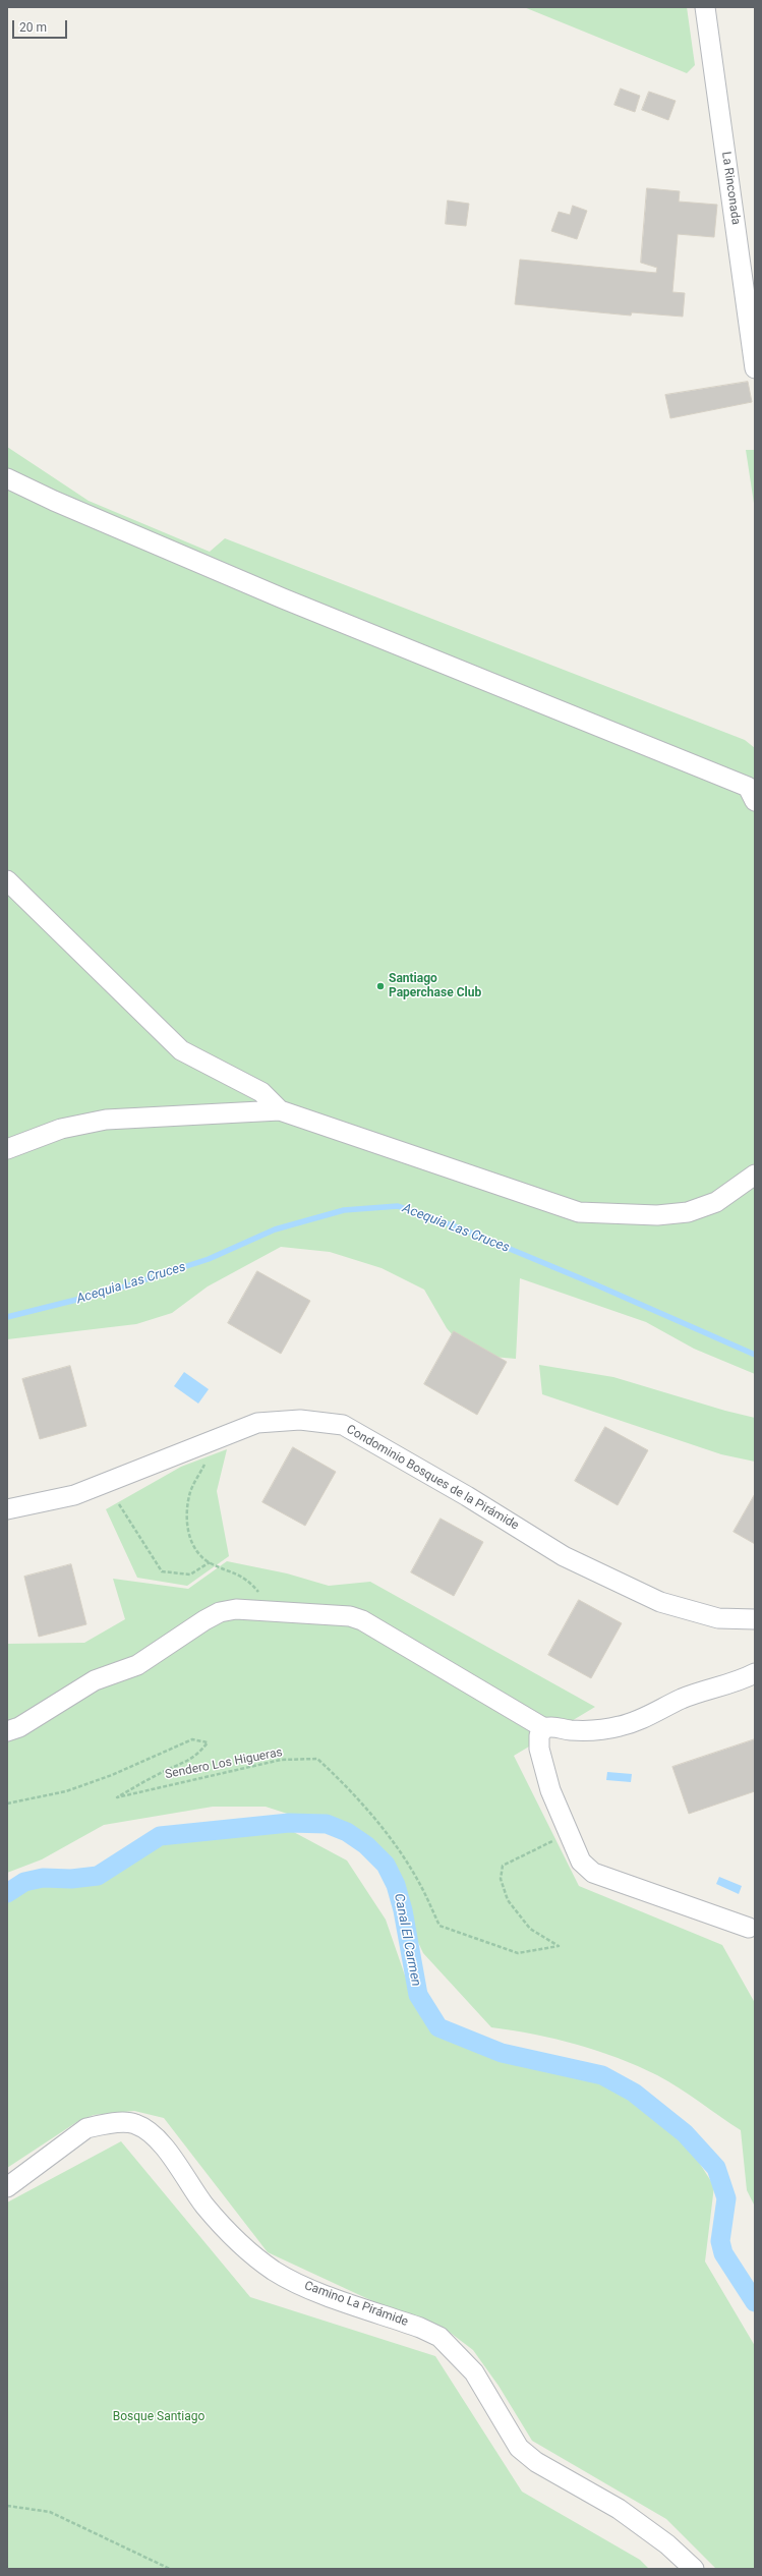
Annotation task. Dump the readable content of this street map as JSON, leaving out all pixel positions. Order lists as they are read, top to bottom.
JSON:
{
  "streets": {
    "street": ["La Rinconada", "Condominio Bosques de la Pirámide", "Camino La Pirámide"],
    "path": ["Sendero Los Higueras"]
  },
  "water": ["Acequia Las Cruces", "Canal El Carmen"],
  "parks": ["Bosque Santiago"],
  "places": ["Santiago Paperchase Club"],
  "scale_bar": "20 m"
}
